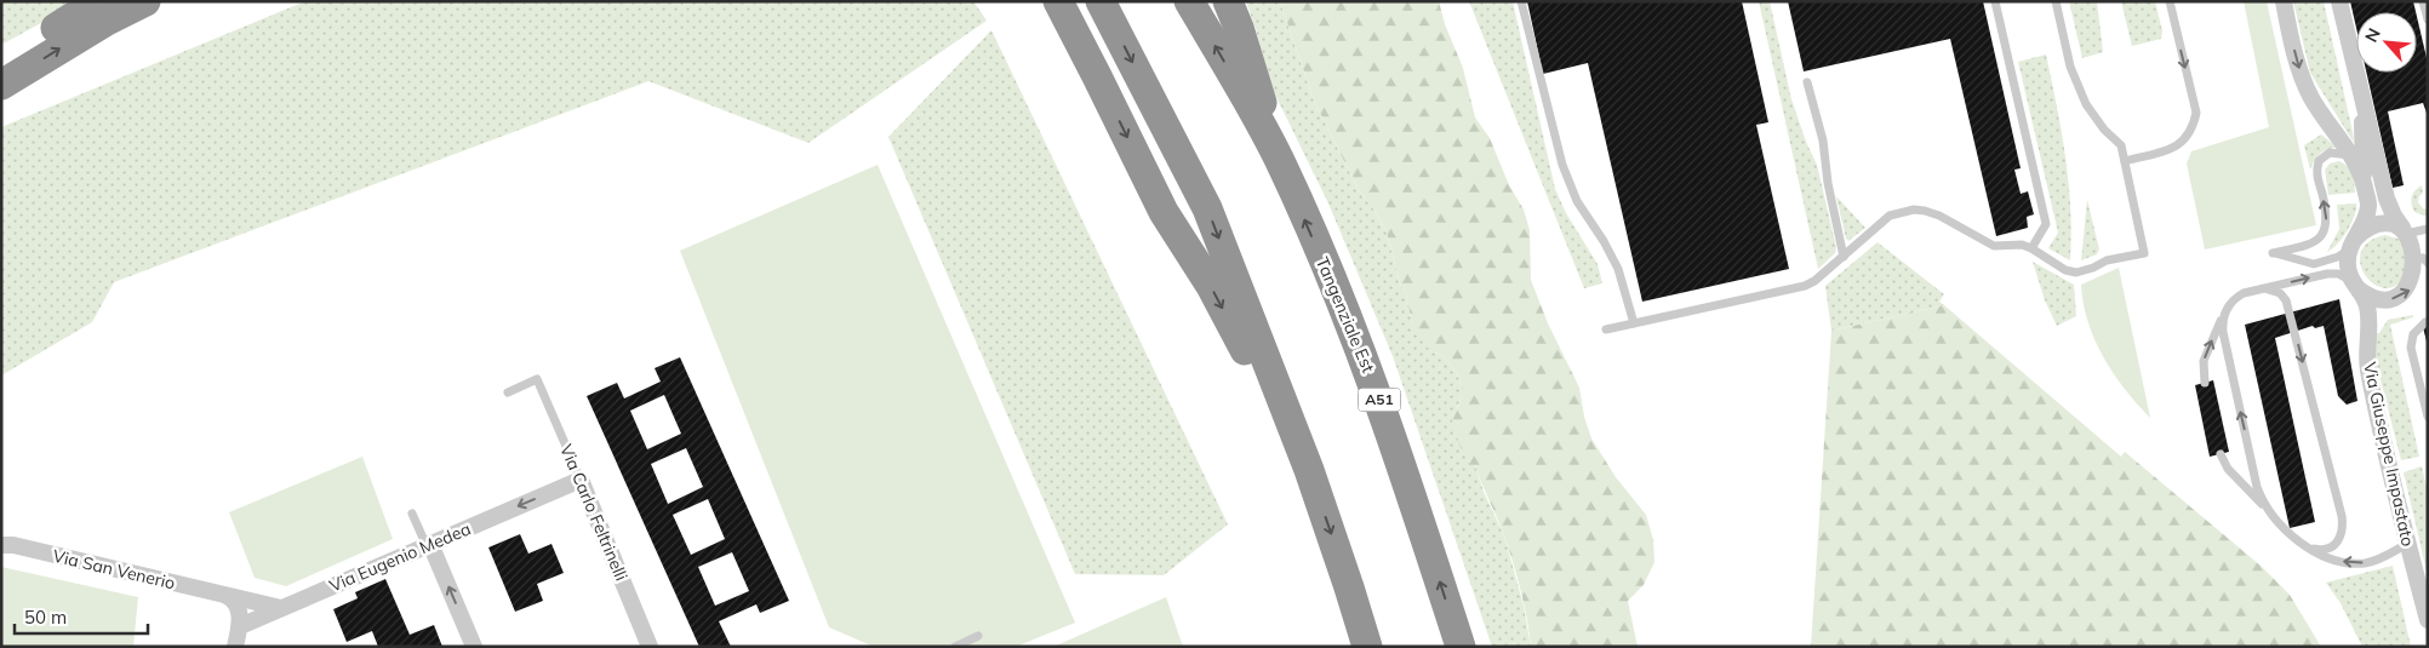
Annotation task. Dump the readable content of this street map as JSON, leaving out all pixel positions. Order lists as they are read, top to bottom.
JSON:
{
  "streets": {
    "highway": ["Tangenziale Est", "A51"],
    "street": [
      "Via Giuseppe Impastato",
      "Via Carlo Feltrinelli",
      "Via Eugenio Medea",
      "Via San Venerio"
    ]
  },
  "crossings": [
    ["Via Carlo Feltrinelli", "Via Eugenio Medea"],
    ["Via Eugenio Medea", "Via San Venerio"]
  ],
  "one_way": ["Via Eugenio Medea"],
  "scale_bar": "50 m",
  "north": "top left"
}
